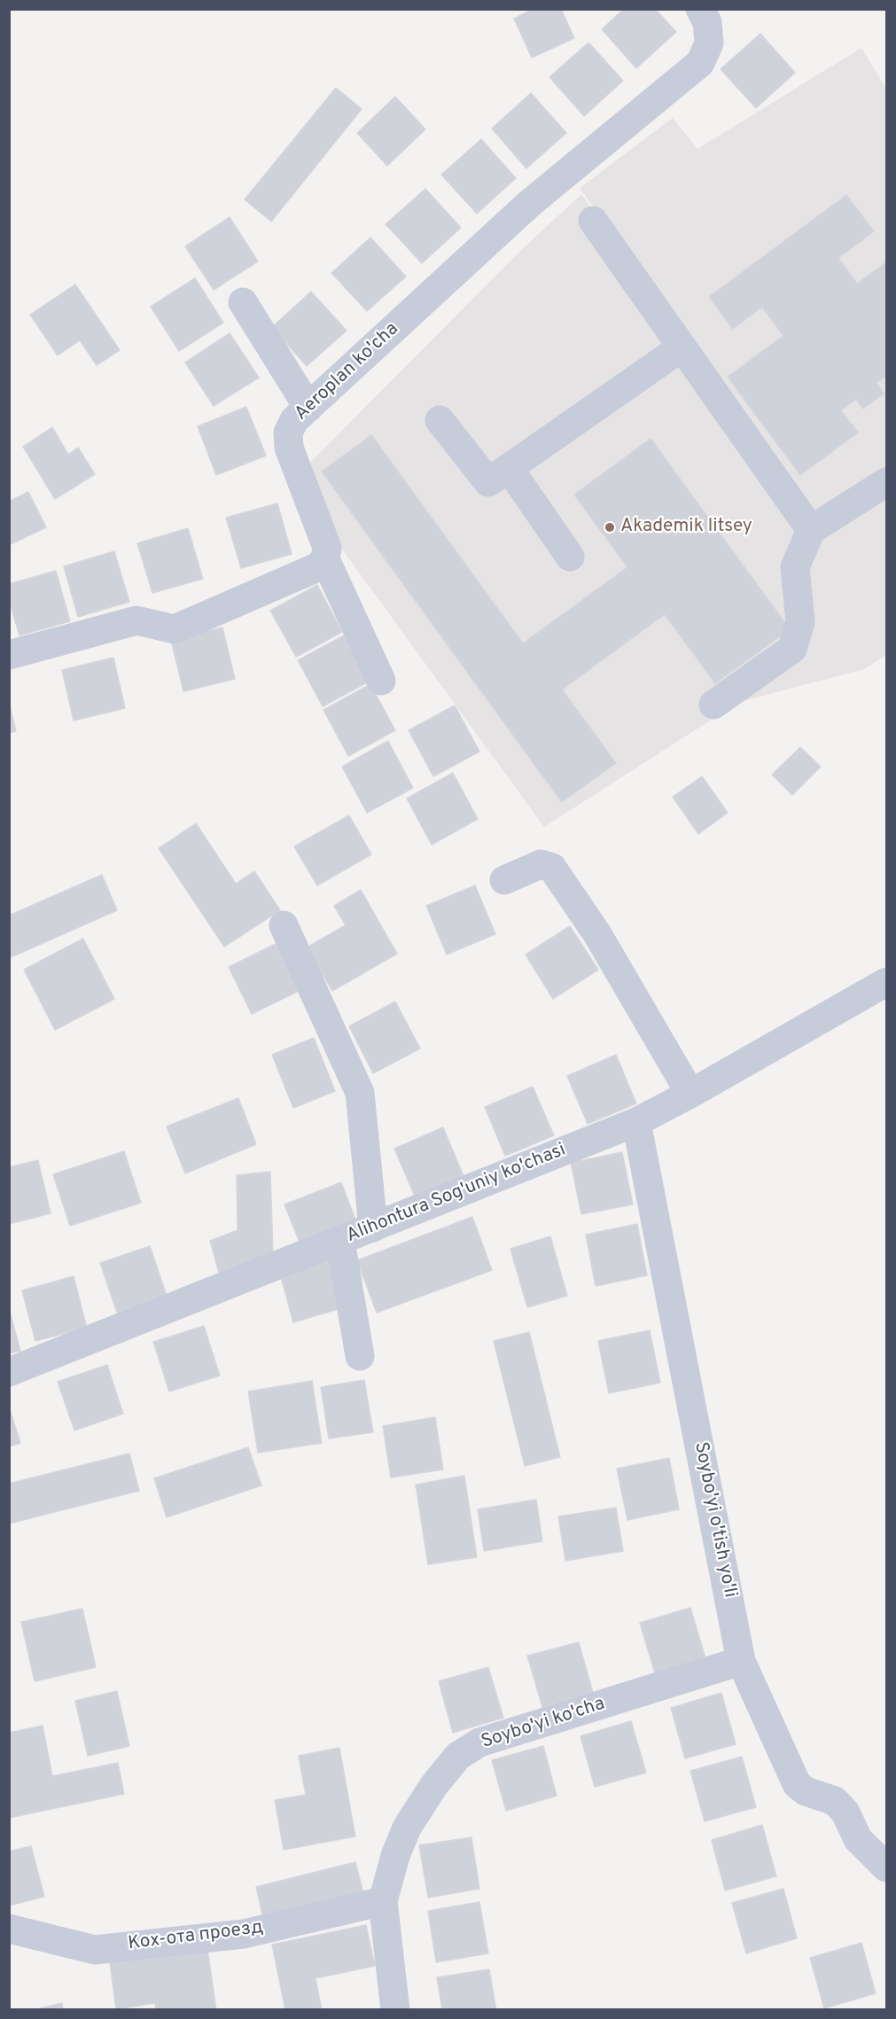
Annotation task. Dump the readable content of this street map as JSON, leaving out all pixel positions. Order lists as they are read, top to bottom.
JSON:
{
  "streets": {
    "street": [
      "Aeroplan ko'cha",
      "Alihontura Sog'uniy ko'chasi",
      "Soybo'yi o'tish yo'li",
      "Soybo'yi ko'cha",
      "Кох-ота проезд"
    ]
  },
  "crossings": [
    ["Alihontura Sog'uniy ko'chasi", "Soybo'yi o'tish yo'li"],
    ["Soybo'yi o'tish yo'li", "Soybo'yi ko'cha"],
    ["Soybo'yi ko'cha", "Кох-ота проезд"]
  ],
  "places": ["Akademik litsey"]
}
